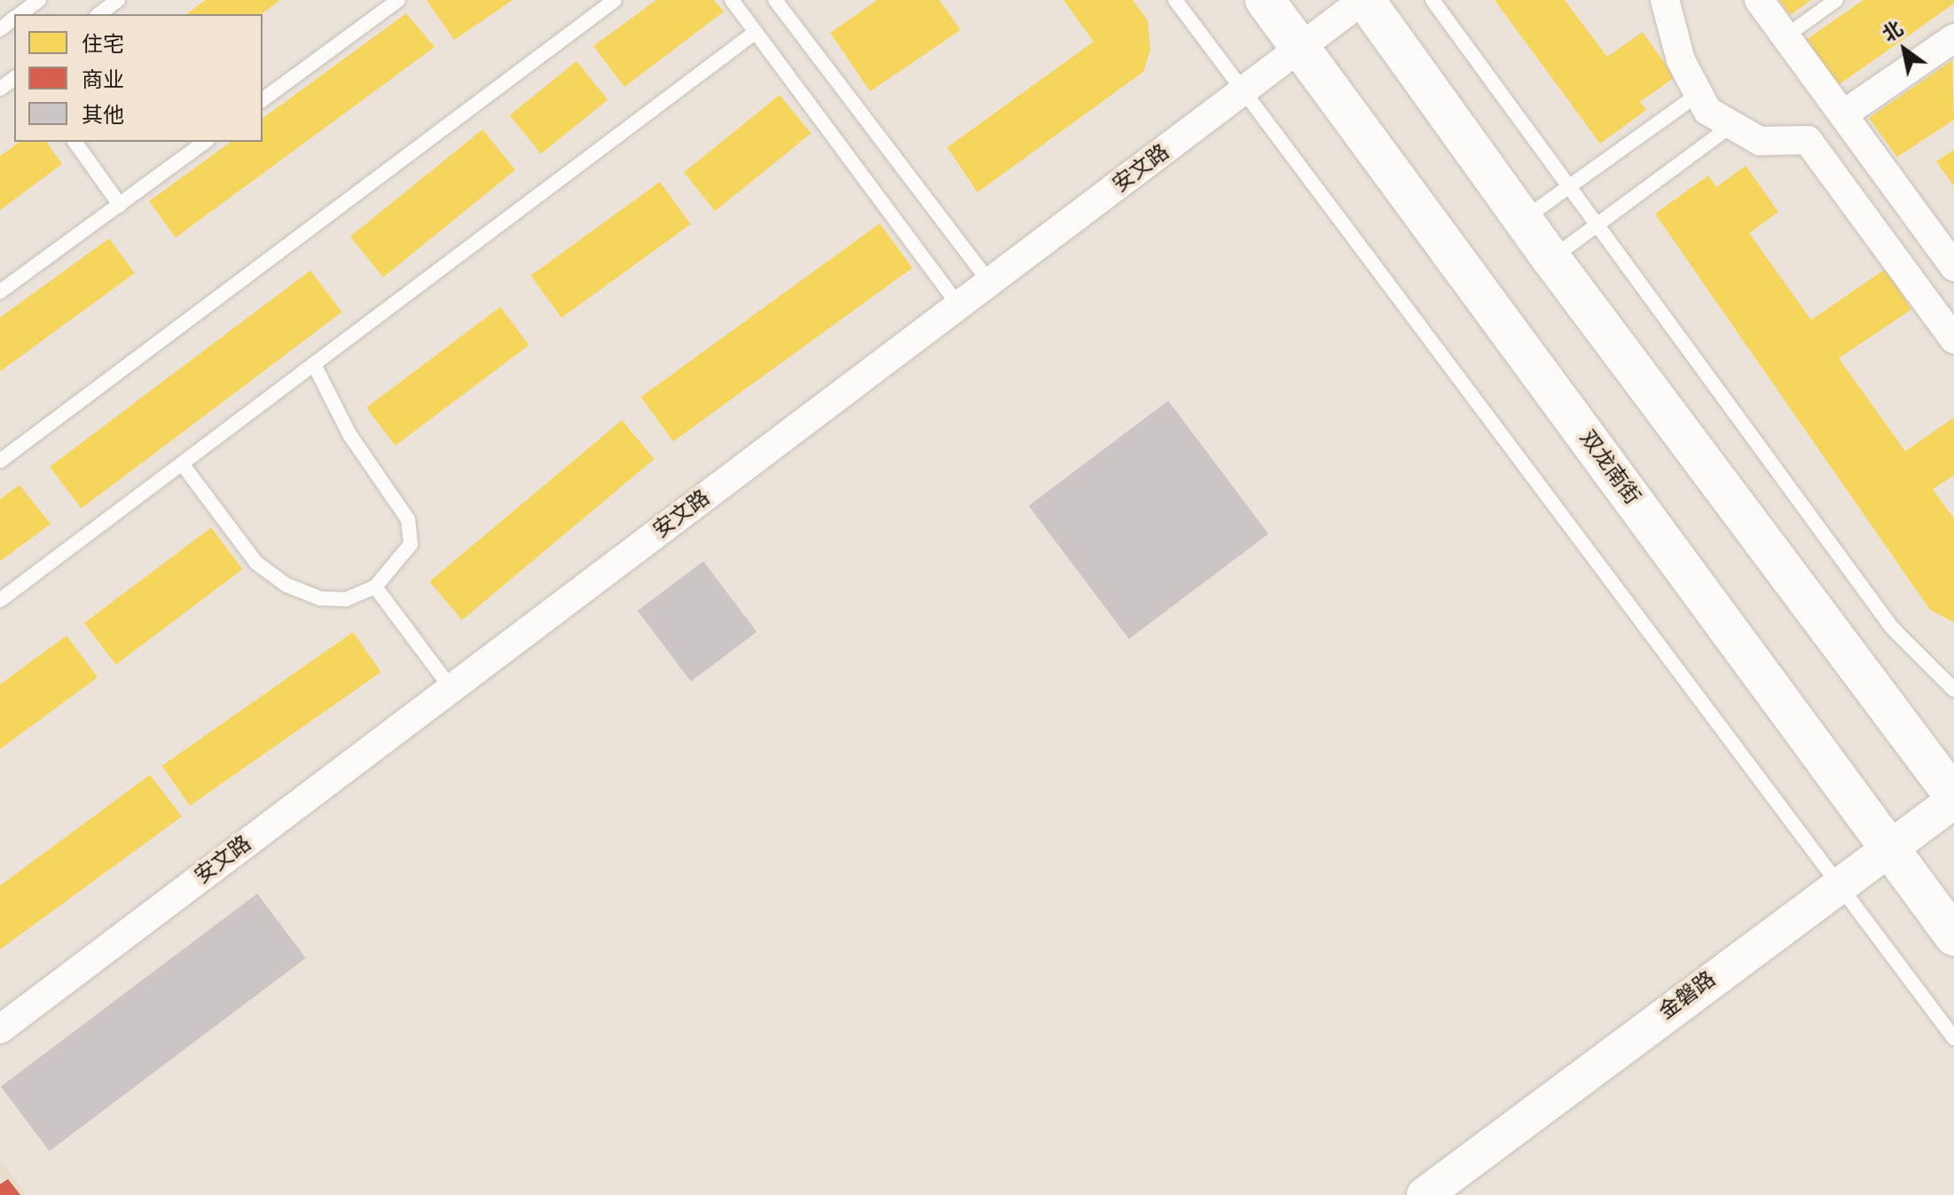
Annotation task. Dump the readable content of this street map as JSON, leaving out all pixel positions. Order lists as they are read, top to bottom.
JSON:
{
  "streets": {
    "main road": ["双龙南街"],
    "street": ["安文路", "金磐路"]
  },
  "crossings": [
    ["安文路", "双龙南街"],
    ["双龙南街", "金磐路"]
  ],
  "legend": ["住宅", "商业", "其他"],
  "north": "top left"
}
